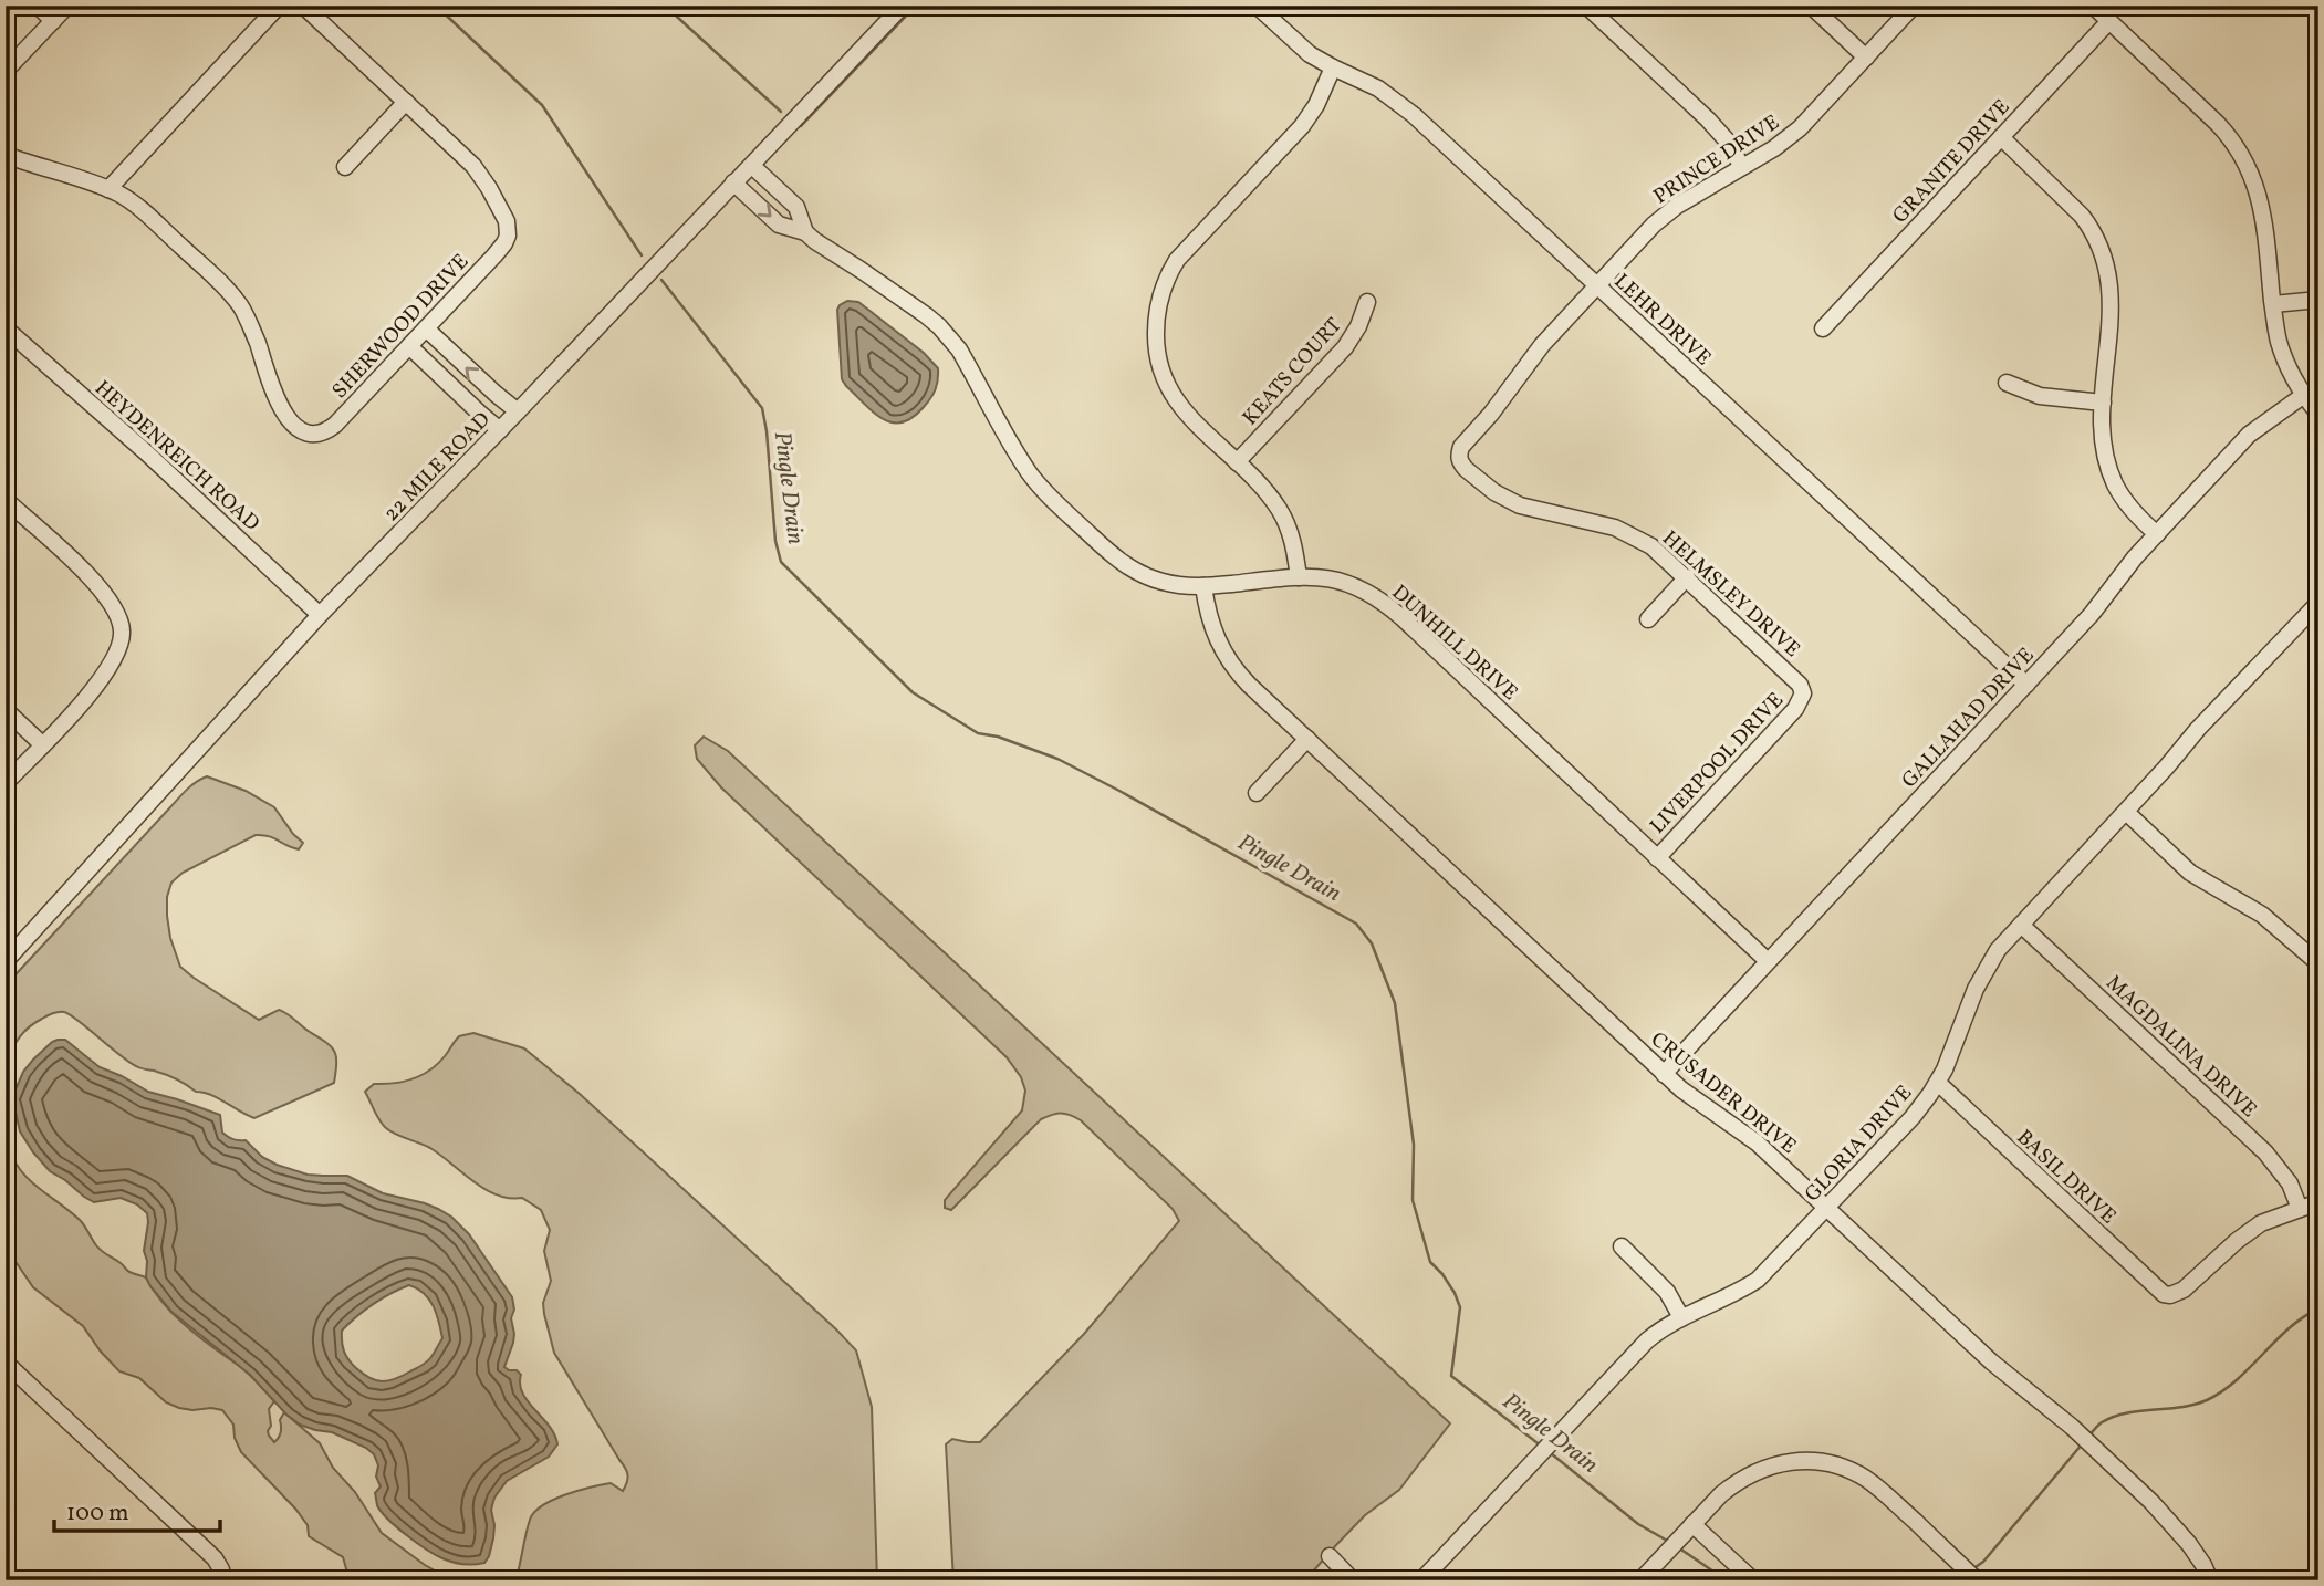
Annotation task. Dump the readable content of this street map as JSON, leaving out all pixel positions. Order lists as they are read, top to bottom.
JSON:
{
  "streets": {
    "street": [
      "PRINCE DRIVE",
      "GRANITE DRIVE",
      "LEHR DRIVE",
      "SHERWOOD DRIVE",
      "KEATS COURT",
      "HEYDENREICH ROAD",
      "22 MILE ROAD",
      "HELMSLEY DRIVE",
      "DUNHILL DRIVE",
      "GALLAHAD DRIVE",
      "LIVERPOOL DRIVE",
      "MAGDALINA DRIVE",
      "CRUSADER DRIVE",
      "GLORIA DRIVE",
      "BASIL DRIVE"
    ]
  },
  "crossings": [
    ["PRINCE DRIVE", "LEHR DRIVE"],
    ["PRINCE DRIVE", "HELMSLEY DRIVE"],
    ["LEHR DRIVE", "GALLAHAD DRIVE"],
    ["HEYDENREICH ROAD", "22 MILE ROAD"],
    ["22 MILE ROAD", "DUNHILL DRIVE"],
    ["HELMSLEY DRIVE", "LIVERPOOL DRIVE"],
    ["DUNHILL DRIVE", "GALLAHAD DRIVE"],
    ["DUNHILL DRIVE", "LIVERPOOL DRIVE"],
    ["DUNHILL DRIVE", "CRUSADER DRIVE"],
    ["GALLAHAD DRIVE", "CRUSADER DRIVE"],
    ["MAGDALINA DRIVE", "GLORIA DRIVE"],
    ["MAGDALINA DRIVE", "BASIL DRIVE"],
    ["CRUSADER DRIVE", "GLORIA DRIVE"],
    ["GLORIA DRIVE", "BASIL DRIVE"]
  ],
  "water": ["Pingle Drain"],
  "scale_bar": "100 m"
}
